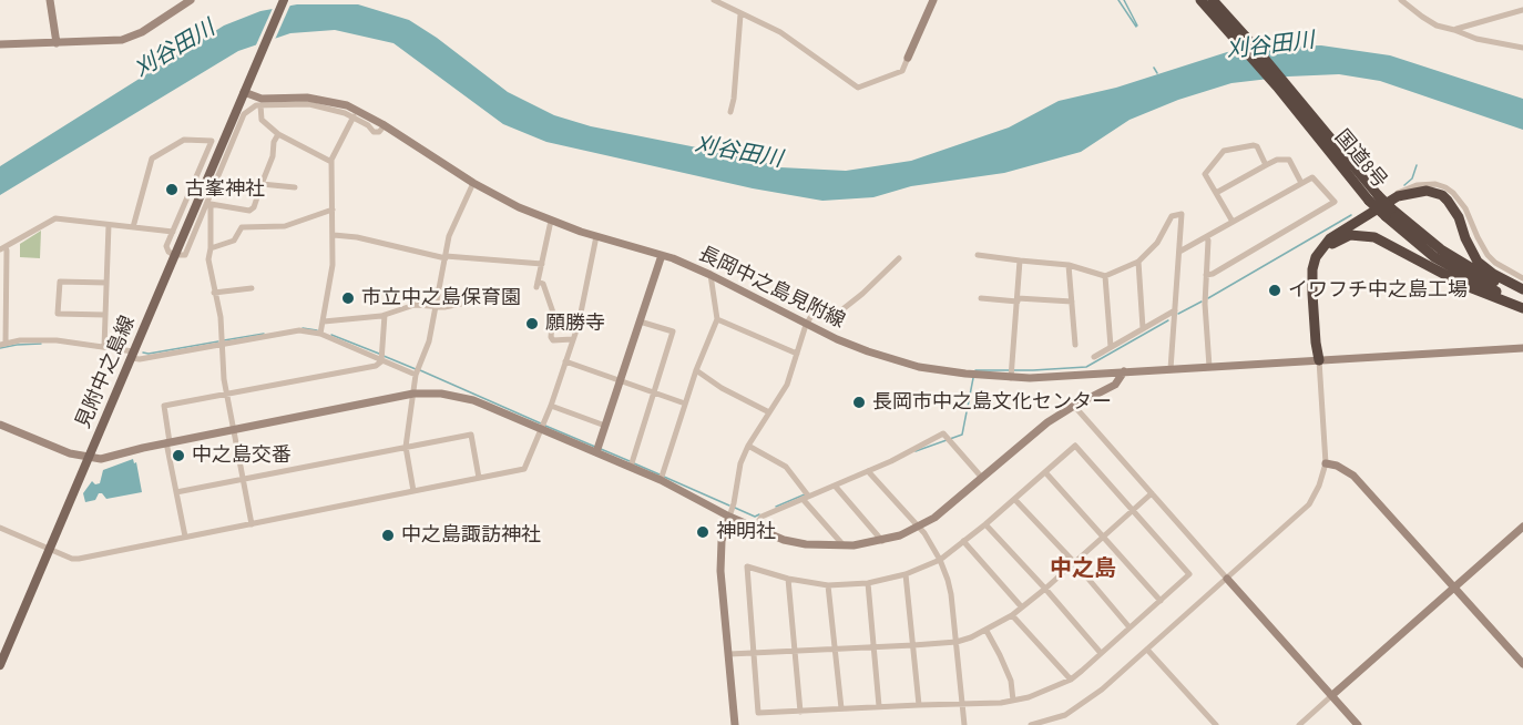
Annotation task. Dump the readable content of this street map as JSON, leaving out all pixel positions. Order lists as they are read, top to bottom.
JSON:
{
  "streets": {
    "highway": ["国道8号"],
    "main road": ["見附中之島線"],
    "street": ["長岡中之島見附線"]
  },
  "crossings": [
    ["長岡中之島見附線", "見附中之島線"]
  ],
  "districts": ["中之島"],
  "water": ["刈谷田川"],
  "places": [
    "古峯神社",
    "イワフチ中之島工場",
    "市立中之島保育園",
    "願勝寺",
    "長岡市中之島文化センター",
    "中之島交番",
    "神明社",
    "中之島諏訪神社"
  ]
}
